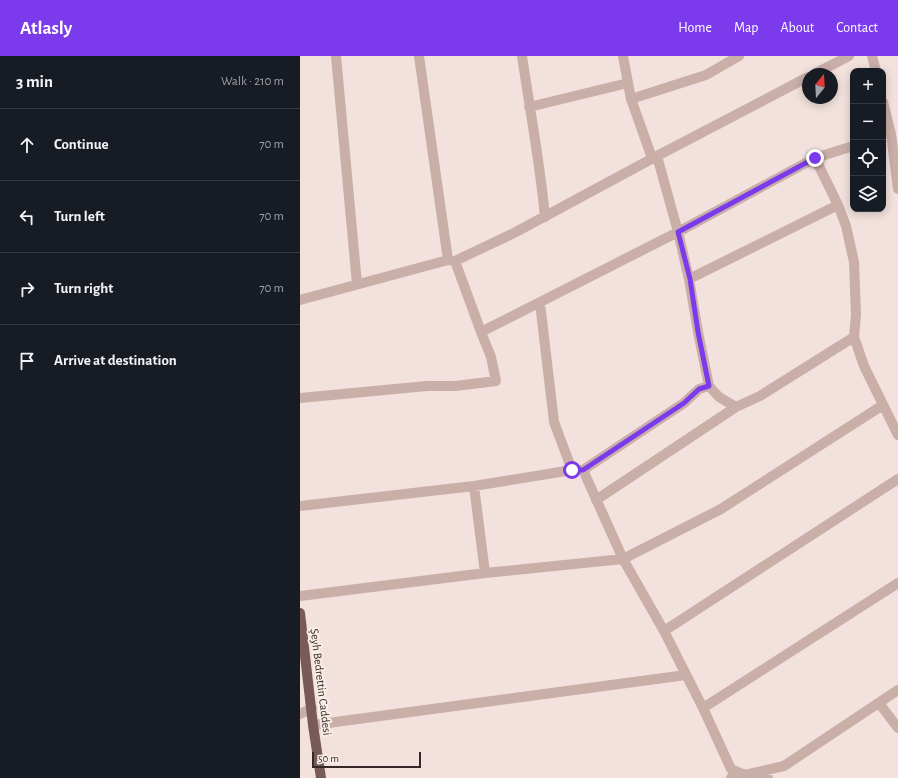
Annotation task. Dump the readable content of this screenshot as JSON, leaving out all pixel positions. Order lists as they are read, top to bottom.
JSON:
{
  "streets": {
    "main road": ["Şeyh Bedrettin Caddesi"]
  },
  "scale_bar": "50 m",
  "north": "top",
  "page": {
    "header": "Atlasly",
    "nav": [
      "Home",
      "Map",
      "About",
      "Contact"
    ],
    "heading": ["3 min", "Walk · 210 m"],
    "map_buttons": ["+", "−"],
    "list": [
      ["Continue", "70 m"],
      ["Turn left", "70 m"],
      ["Turn right", "70 m"],
      "Arrive at destination"
    ],
    "scale": "50 m"
  }
}
